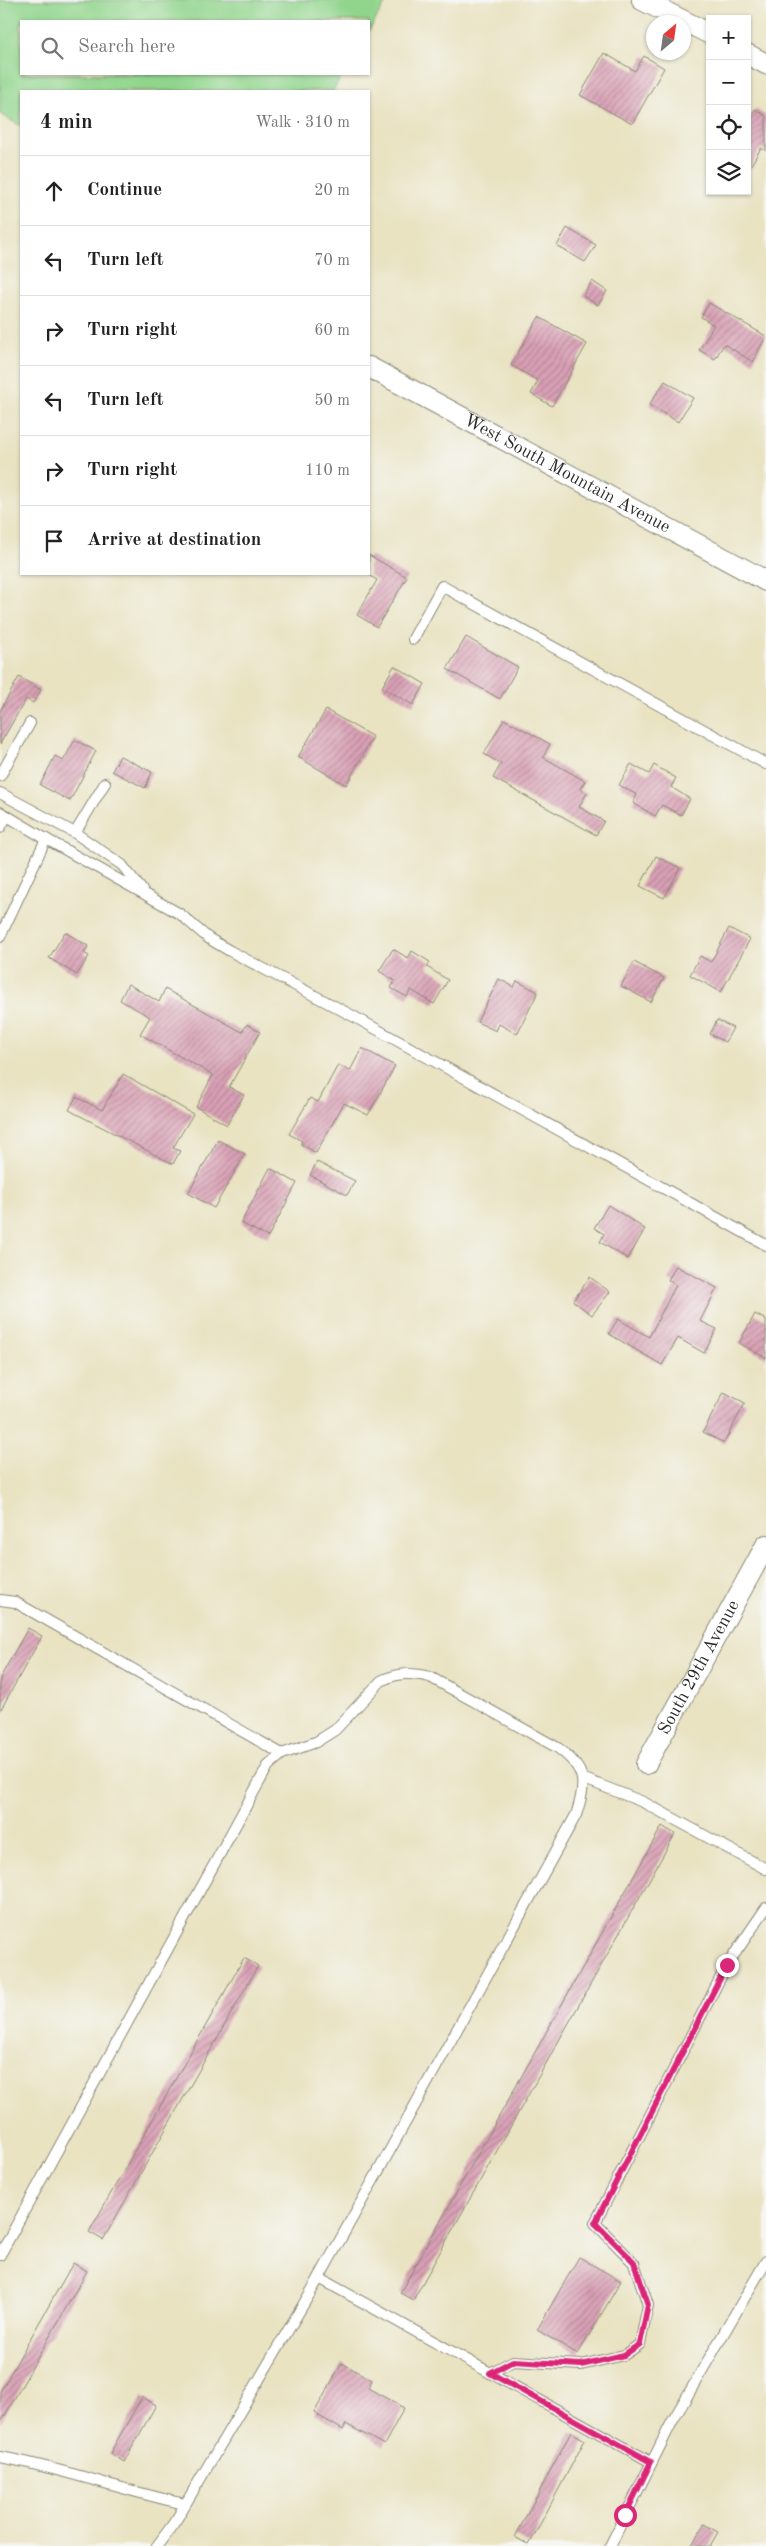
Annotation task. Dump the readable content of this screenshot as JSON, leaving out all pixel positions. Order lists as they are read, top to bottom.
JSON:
{
  "streets": {
    "street": ["West South Mountain Avenue", "South 29th Avenue"]
  },
  "north": "top right",
  "page": {
    "map_buttons": ["+", "−"],
    "search": "Search here",
    "heading": ["4 min", "Walk · 310 m"],
    "list": [
      ["Continue", "20 m"],
      ["Turn left", "70 m"],
      ["Turn right", "60 m"],
      ["Turn left", "50 m"],
      ["Turn right", "110 m"],
      "Arrive at destination"
    ]
  }
}
